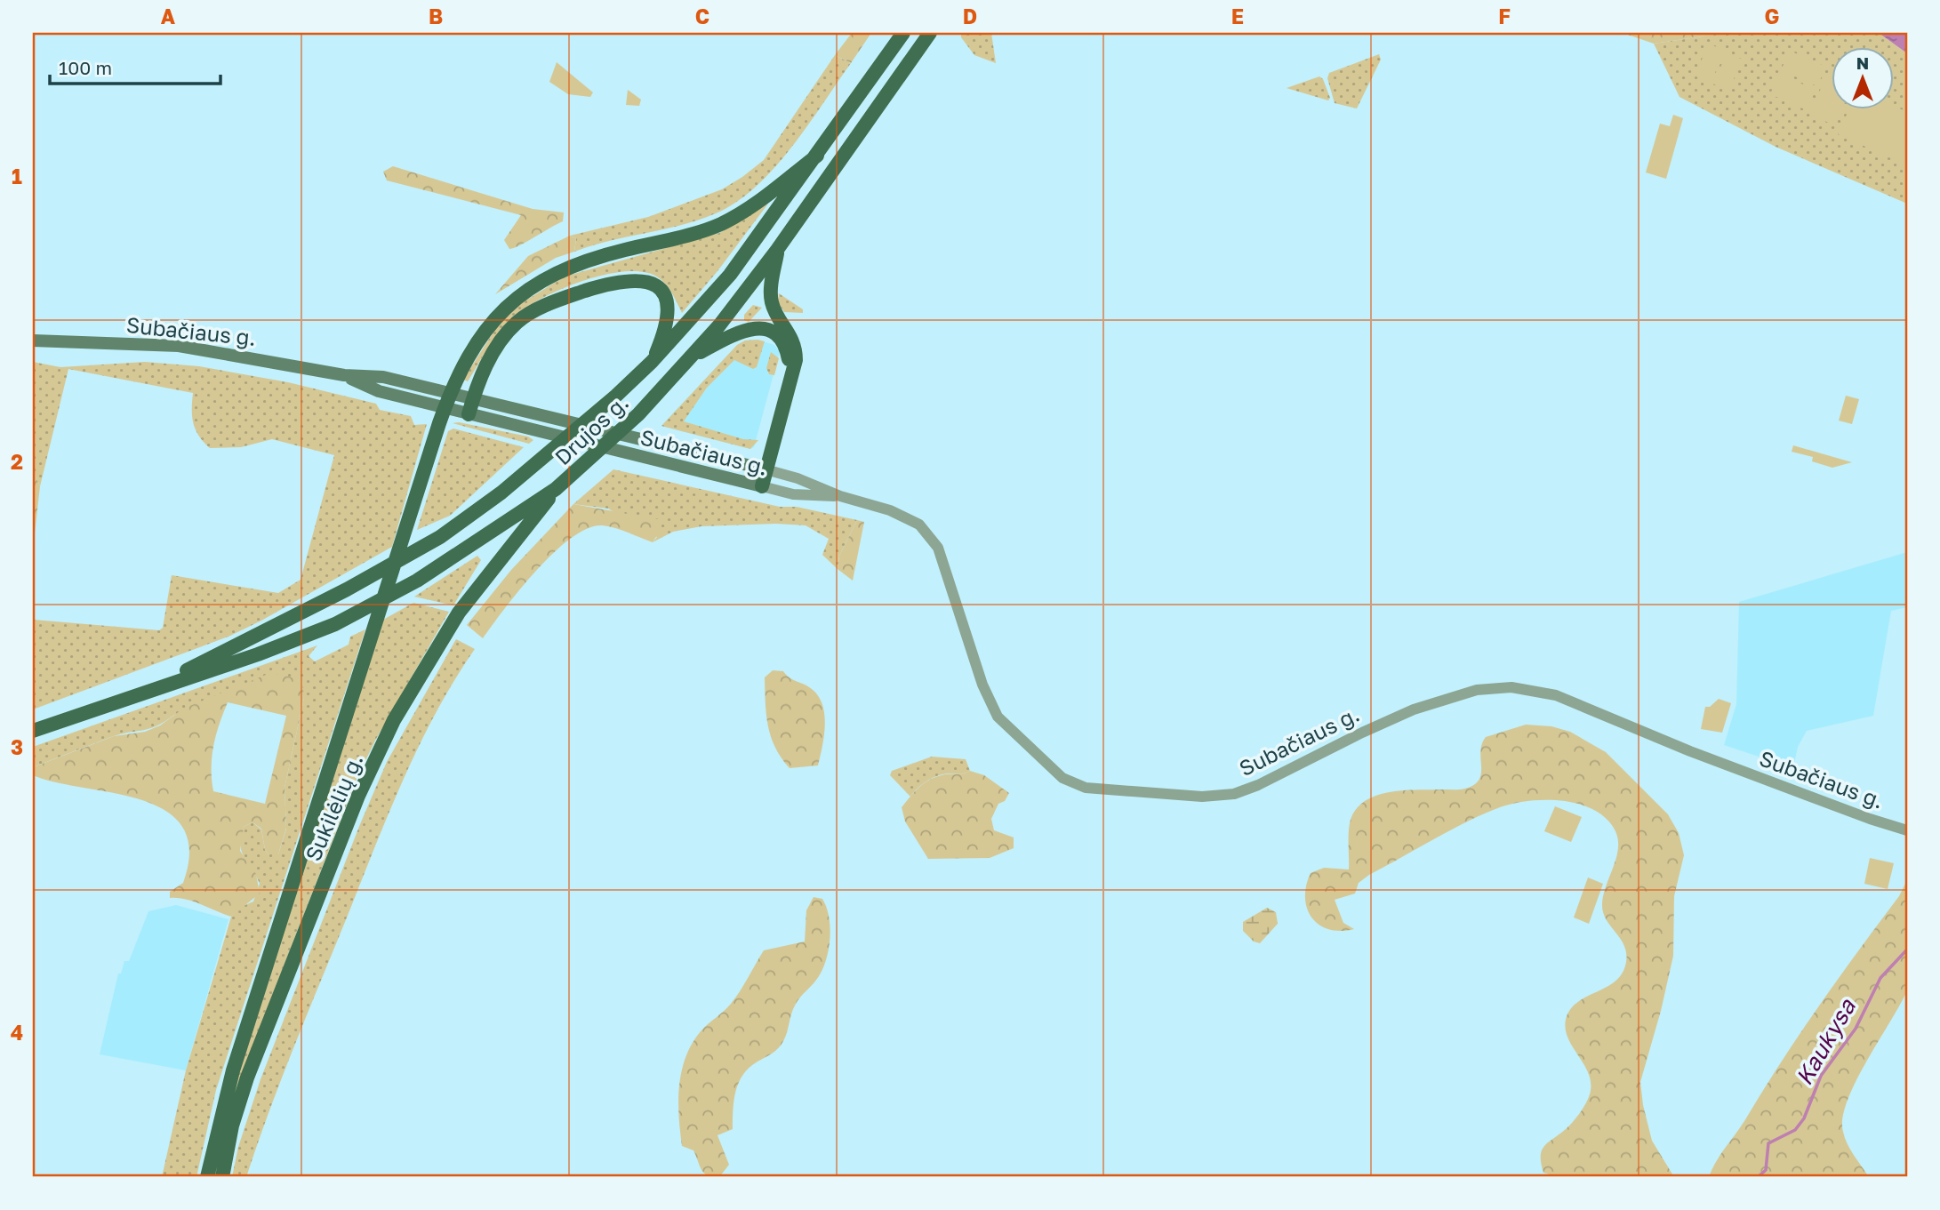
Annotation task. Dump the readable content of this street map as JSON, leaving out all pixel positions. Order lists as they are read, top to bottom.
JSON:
{
  "streets": {
    "main road": ["Subačiaus g.", "Drujos g.", "Sukilėlių g."]
  },
  "crossings": [
    ["Drujos g.", "Sukilėlių g."]
  ],
  "water": ["Kaukysa"],
  "scale_bar": "100 m",
  "north": "top",
  "grid": {
    "columns": [
      "A",
      "B",
      "C",
      "D",
      "E",
      "F",
      "G"
    ],
    "rows": [
      "1",
      "2",
      "3",
      "4"
    ]
  }
}
